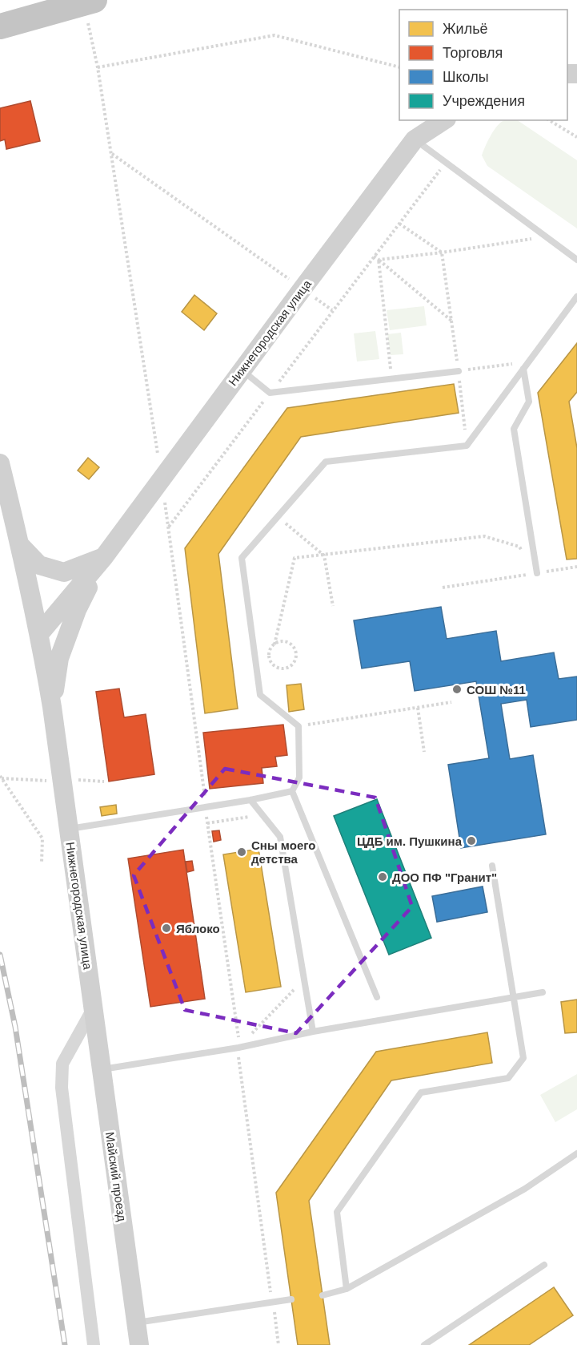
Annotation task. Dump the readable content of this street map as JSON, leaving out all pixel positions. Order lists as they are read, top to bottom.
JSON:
{
  "streets": {
    "street": ["Нижнегородская улица", "Майский проезд"]
  },
  "crossings": [
    ["Нижнегородская улица", "Майский проезд"]
  ],
  "places": [
    "СОШ №11",
    "ЦДБ им. Пушкина",
    "Сны моего детства",
    "ДОО ПФ \"Гранит\"",
    "Яблоко"
  ],
  "legend": [
    "Жильё",
    "Торговля",
    "Школы",
    "Учреждения"
  ]
}
